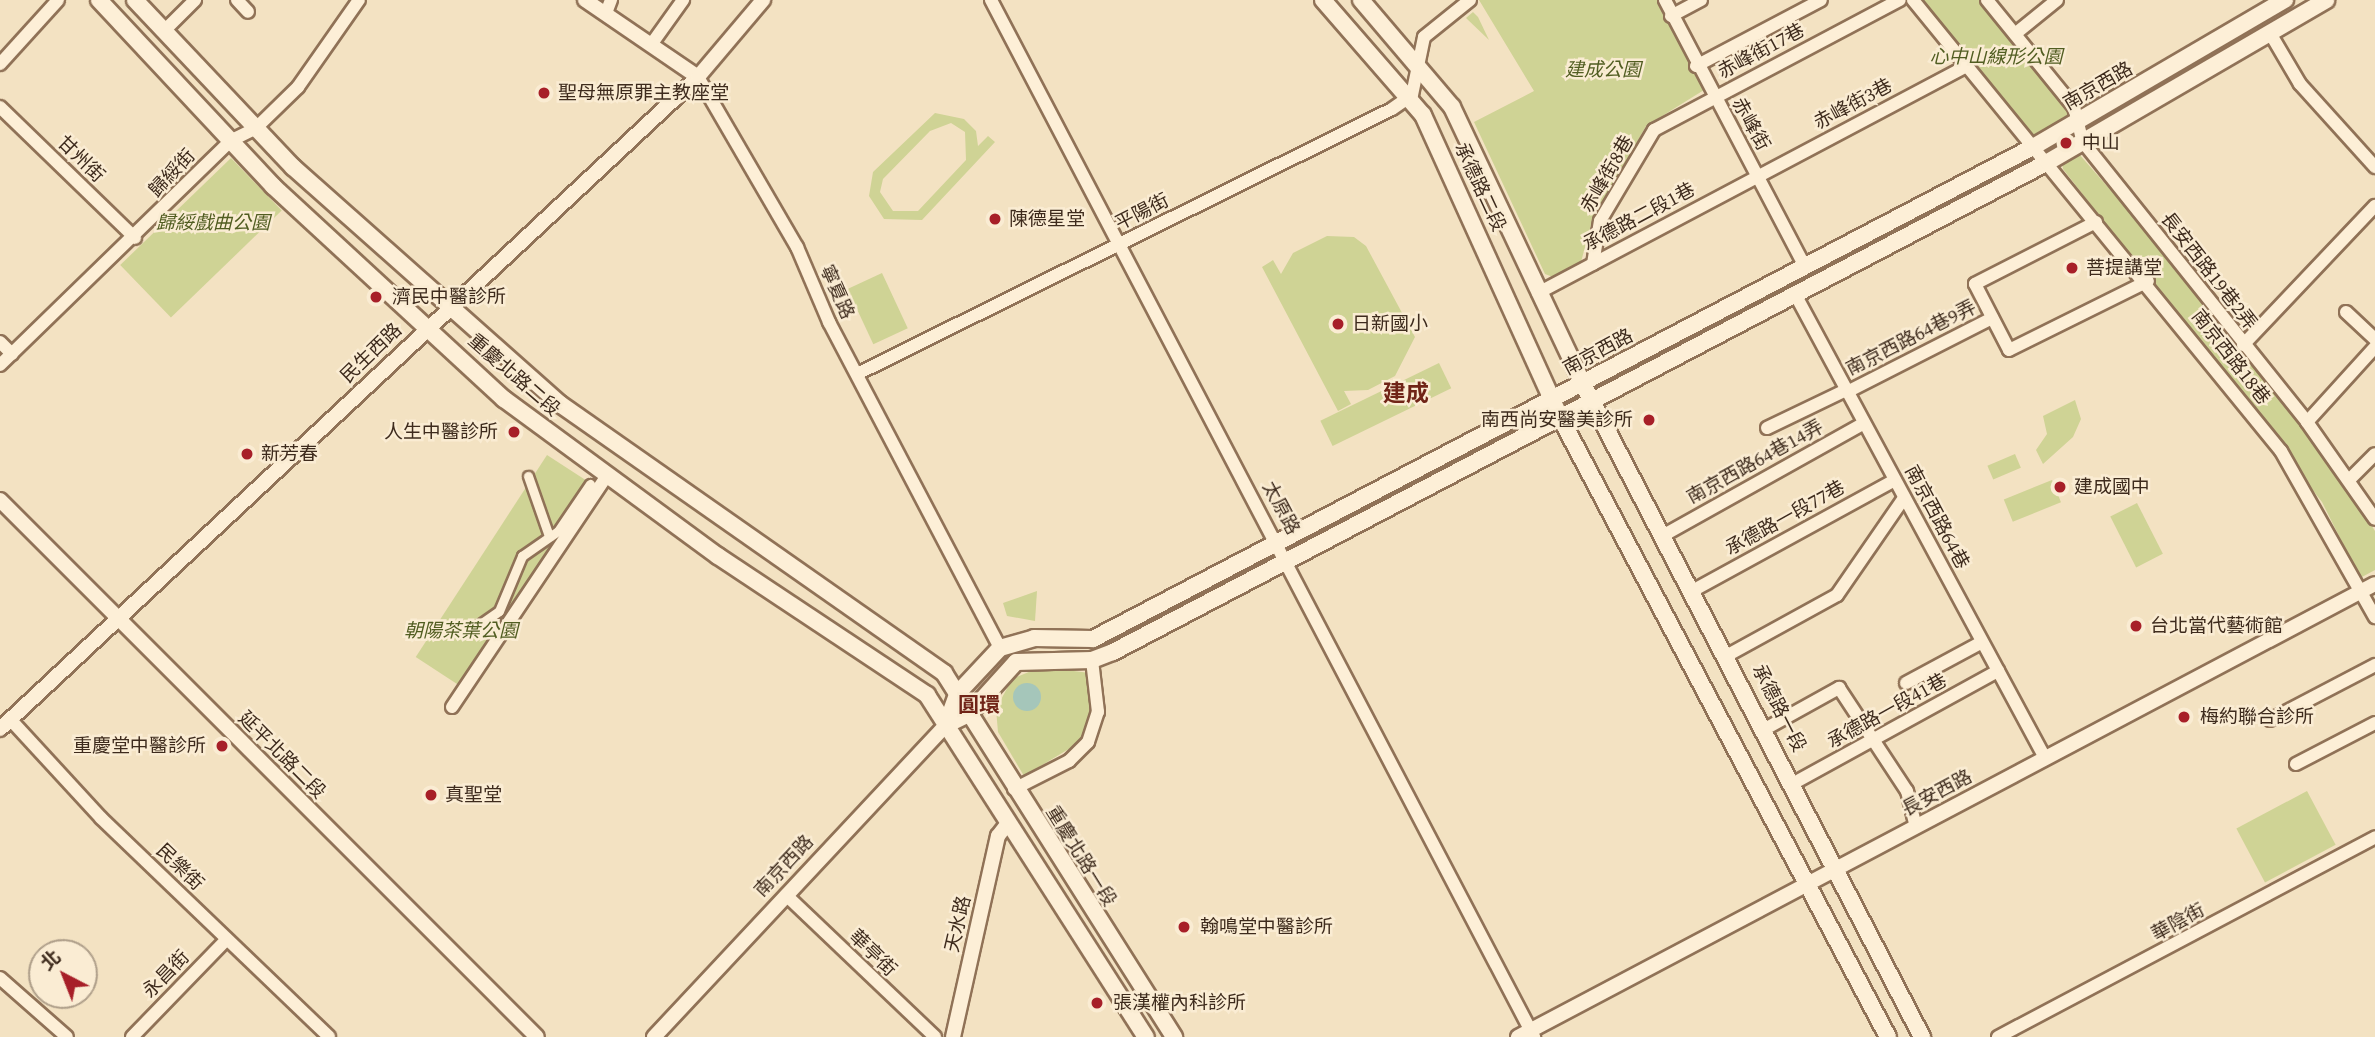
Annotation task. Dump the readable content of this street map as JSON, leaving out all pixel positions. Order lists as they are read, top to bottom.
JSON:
{
  "streets": {
    "main road": [
      "南京西路",
      "承德路二段",
      "重慶北路二段",
      "承德路一段",
      "重慶北路一段"
    ],
    "street": [
      "赤峰街17巷",
      "赤峰街3巷",
      "赤峰街",
      "甘州街",
      "歸綏街",
      "赤峰街8巷",
      "平陽街",
      "承德路二段1巷",
      "長安西路19巷2弄",
      "寧夏路",
      "南京西路64巷9弄",
      "民生西路",
      "南京西路18巷",
      "南京西路64巷14弄",
      "太原路",
      "南京西路64巷",
      "承德路一段77巷",
      "承德路一段41巷",
      "延平北路二段",
      "長安西路",
      "民樂街",
      "華陰街",
      "天水路",
      "華亭街",
      "永昌街"
    ]
  },
  "crossings": [
    ["赤峰街17巷", "赤峰街"],
    ["赤峰街17巷", "赤峰街8巷"],
    ["南京西路", "赤峰街"],
    ["南京西路", "承德路二段"],
    ["南京西路", "長安西路19巷2弄"],
    ["南京西路", "寧夏路"],
    ["南京西路", "南京西路18巷"],
    ["南京西路", "重慶北路二段"],
    ["南京西路", "太原路"],
    ["南京西路", "南京西路64巷"],
    ["南京西路", "承德路一段"],
    ["南京西路", "重慶北路一段"],
    ["南京西路", "華亭街"],
    ["赤峰街3巷", "赤峰街"],
    ["赤峰街3巷", "承德路二段1巷"],
    ["赤峰街3巷", "南京西路18巷"],
    ["赤峰街", "赤峰街8巷"],
    ["赤峰街", "承德路二段1巷"],
    ["甘州街", "歸綏街"],
    ["歸綏街", "重慶北路二段"],
    ["赤峰街8巷", "承德路二段1巷"],
    ["承德路二段", "平陽街"],
    ["承德路二段", "承德路二段1巷"],
    ["承德路二段", "承德路一段"],
    ["平陽街", "寧夏路"],
    ["平陽街", "太原路"],
    ["寧夏路", "民生西路"],
    ["南京西路64巷9弄", "南京西路64巷"],
    ["民生西路", "重慶北路二段"],
    ["民生西路", "延平北路二段"],
    ["民生西路", "民樂街"],
    ["南京西路18巷", "長安西路"],
    ["重慶北路二段", "重慶北路一段"],
    ["南京西路64巷14弄", "南京西路64巷"],
    ["南京西路64巷14弄", "承德路一段"],
    ["太原路", "長安西路"],
    ["南京西路64巷", "承德路一段77巷"],
    ["南京西路64巷", "承德路一段41巷"],
    ["南京西路64巷", "長安西路"],
    ["承德路一段77巷", "承德路一段"],
    ["承德路一段", "承德路一段41巷"],
    ["承德路一段", "長安西路"],
    ["民樂街", "永昌街"]
  ],
  "districts": ["建成", "圓環"],
  "parks": [
    "心中山線形公園",
    "建成公園",
    "歸綏戲曲公園",
    "朝陽茶葉公園"
  ],
  "places": [
    "聖母無原罪主教座堂",
    "中山",
    "陳德星堂",
    "菩提講堂",
    "濟民中醫診所",
    "日新國小",
    "南西尚安醫美診所",
    "人生中醫診所",
    "新芳春",
    "建成國中",
    "台北當代藝術館",
    "梅約聯合診所",
    "重慶堂中醫診所",
    "真聖堂",
    "翰鳴堂中醫診所",
    "張漢權內科診所"
  ],
  "north": "top left"
}
